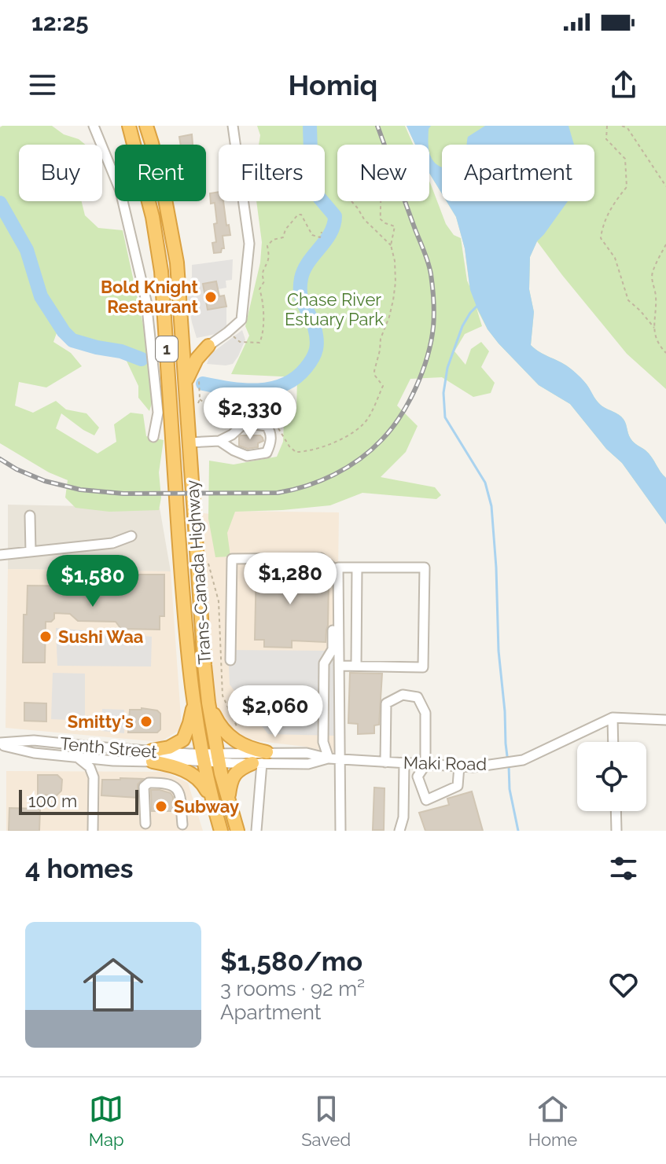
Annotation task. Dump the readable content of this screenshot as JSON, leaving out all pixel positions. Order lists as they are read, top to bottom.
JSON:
{
  "streets": {
    "highway": ["1", "Trans-Canada Highway"],
    "street": ["Tenth Street", "Maki Road"]
  },
  "crossings": [
    ["Trans-Canada Highway", "Tenth Street"],
    ["Trans-Canada Highway", "Maki Road"],
    ["Tenth Street", "Maki Road"]
  ],
  "parks": ["Chase River Estuary Park"],
  "places": [
    "Bold Knight Restaurant",
    "Sushi Waa",
    "Smitty's",
    "Subway"
  ],
  "scale_bar": "100 m",
  "page": {
    "status": "12:25",
    "header": "Homiq",
    "chip": [
      "Buy",
      "Rent",
      "Filters",
      "New",
      "Apartment"
    ],
    "price": [
      "$2,330",
      "$1,280",
      "$1,580",
      "$2,060"
    ],
    "scale": "100 m",
    "heading": "4 homes",
    "list": [
      {
        "name": "$1,580/mo",
        "note": "3 rooms · 92 m² · Apartment"
      }
    ],
    "tabs": ["Map", "Saved", "Home"]
  }
}
